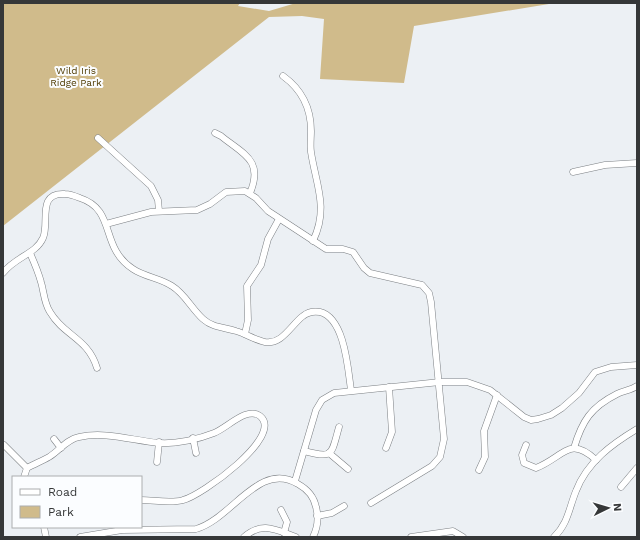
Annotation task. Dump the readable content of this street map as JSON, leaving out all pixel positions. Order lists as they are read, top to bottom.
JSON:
{
  "parks": ["Wild Iris Ridge Park"],
  "legend": ["Road", "Park"],
  "north": "right"
}
